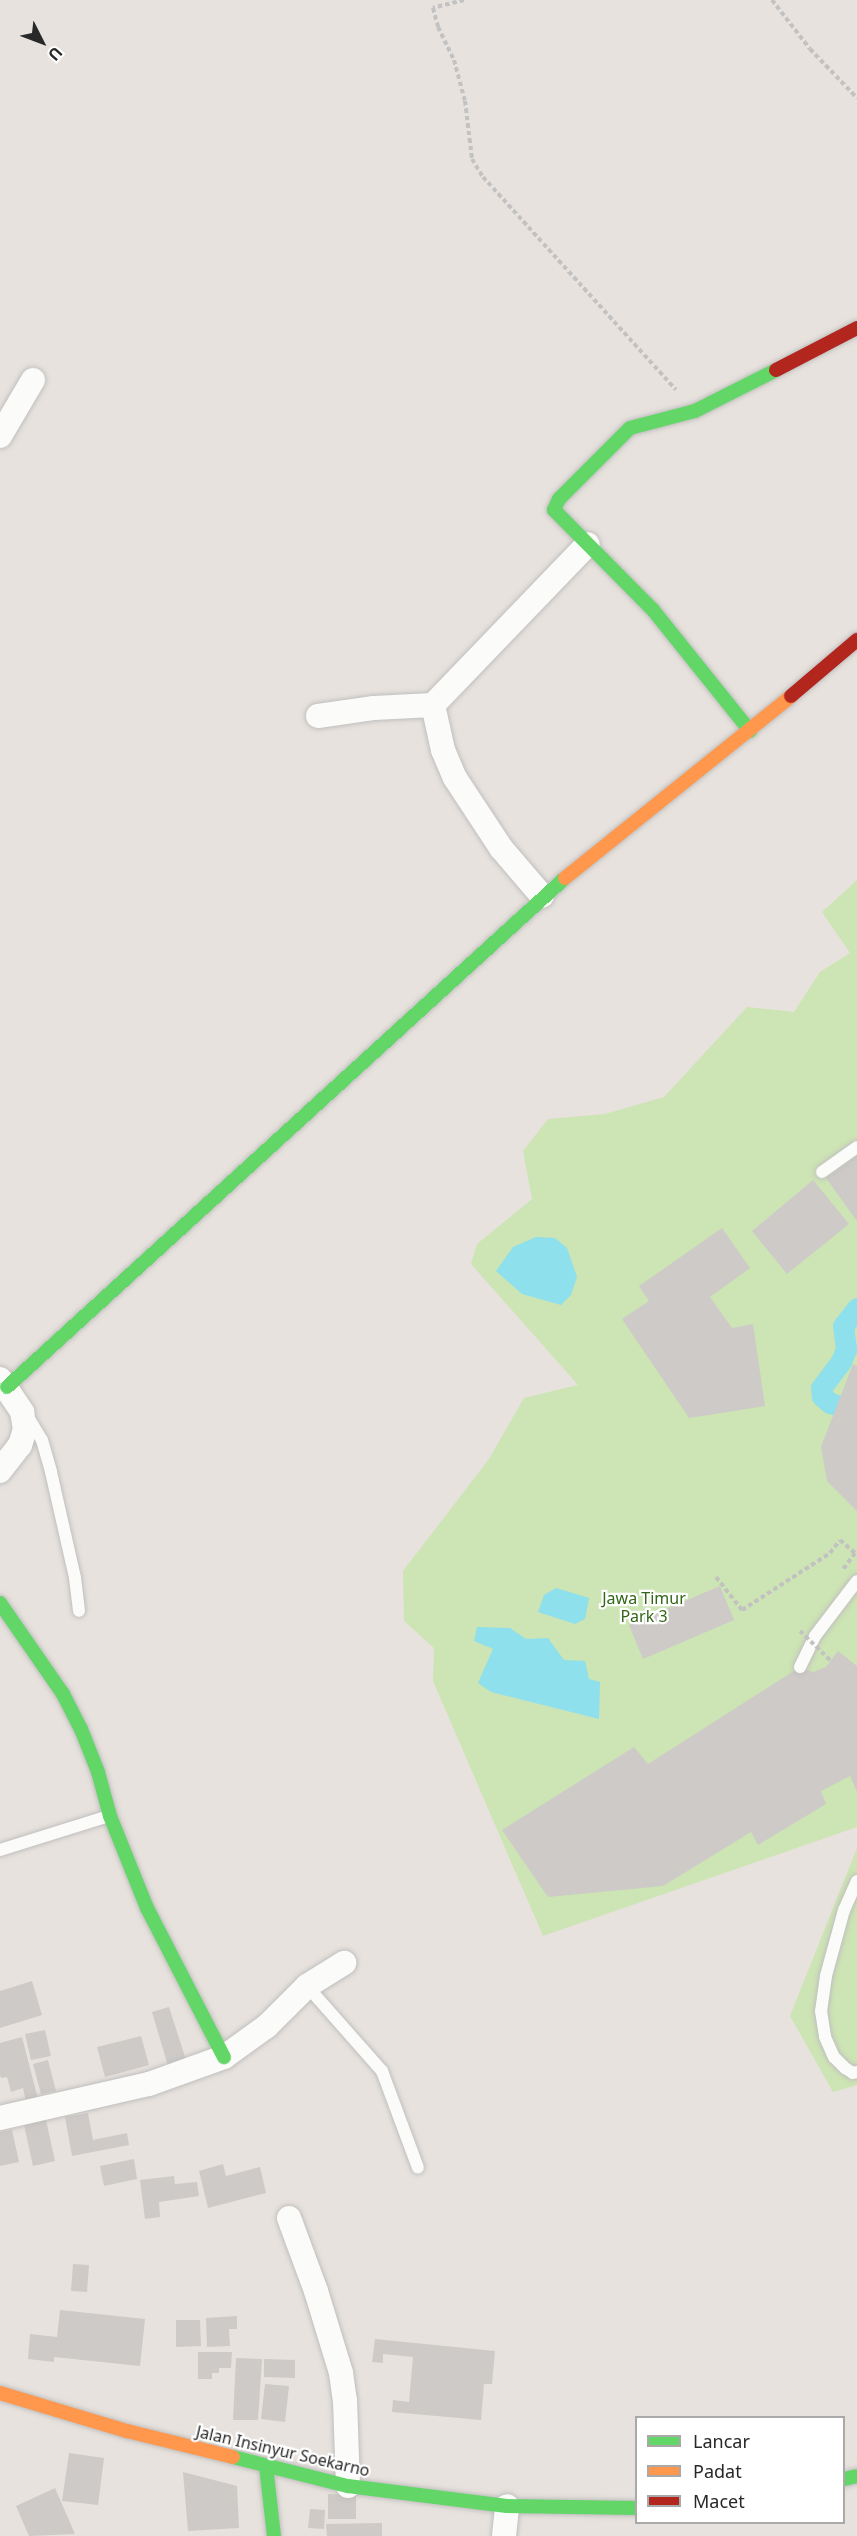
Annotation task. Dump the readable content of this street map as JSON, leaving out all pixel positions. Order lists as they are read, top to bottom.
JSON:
{
  "streets": {
    "street": ["Jalan Insinyur Soekarno"]
  },
  "parks": ["Jawa Timur Park 3"],
  "legend": ["Lancar", "Padat", "Macet"],
  "north": "bottom right"
}
